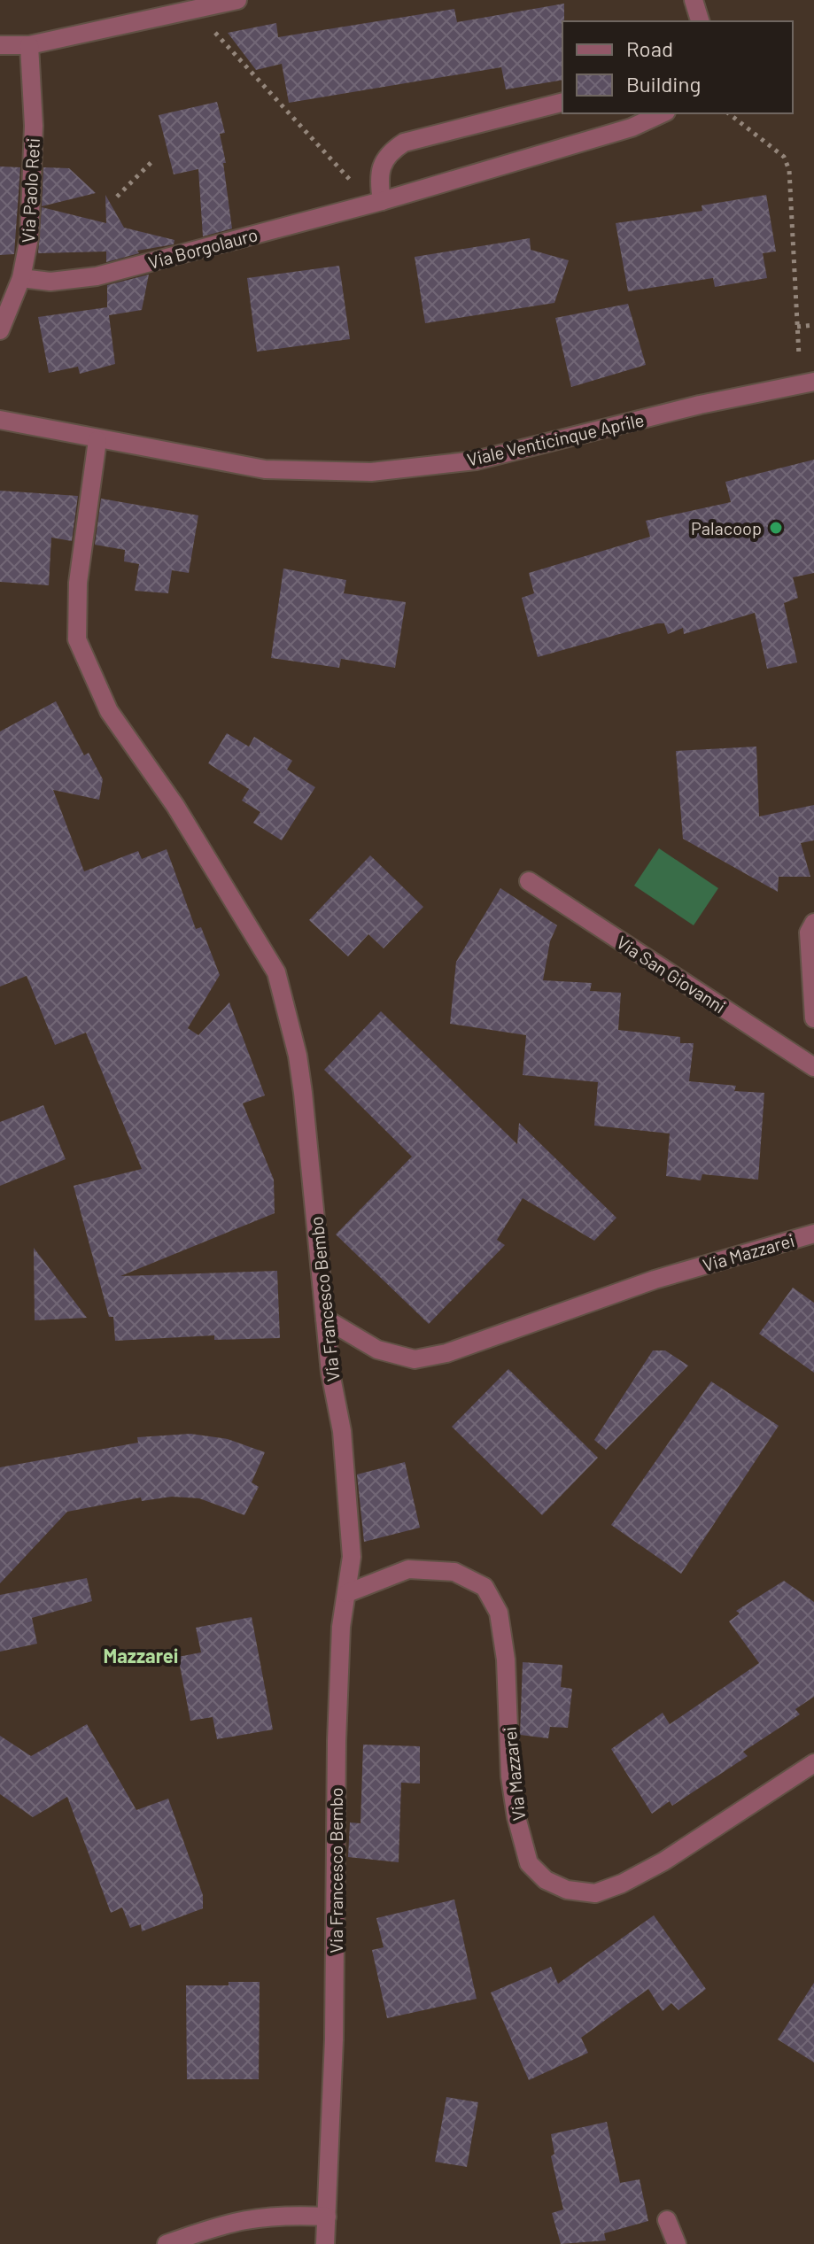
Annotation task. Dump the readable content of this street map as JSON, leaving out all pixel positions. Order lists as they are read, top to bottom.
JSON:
{
  "streets": {
    "street": [
      "Via Paolo Reti",
      "Via Borgolauro",
      "Viale Venticinque Aprile",
      "Via San Giovanni",
      "Via Mazzarei",
      "Via Francesco Bembo"
    ]
  },
  "crossings": [
    ["Via Paolo Reti", "Via Borgolauro"],
    ["Viale Venticinque Aprile", "Via Francesco Bembo"],
    ["Via Mazzarei", "Via Francesco Bembo"]
  ],
  "districts": ["Mazzarei"],
  "places": ["Palacoop"],
  "legend": ["Road", "Building"]
}
